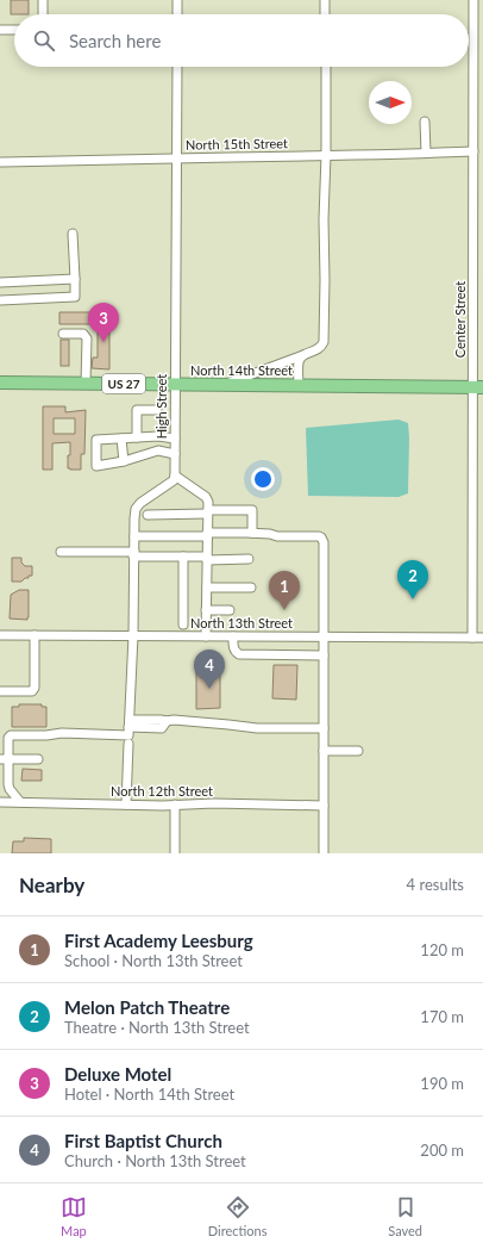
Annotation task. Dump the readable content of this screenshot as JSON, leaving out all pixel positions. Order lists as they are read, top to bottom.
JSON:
{
  "streets": {
    "highway": ["North 14th Street", "US 27"],
    "street": [
      "North 15th Street",
      "Center Street",
      "High Street",
      "North 13th Street",
      "North 12th Street"
    ]
  },
  "crossings": [
    ["North 15th Street", "Center Street"],
    ["North 15th Street", "High Street"],
    ["Center Street", "North 14th Street"],
    ["Center Street", "North 13th Street"],
    ["North 14th Street", "High Street"]
  ],
  "north": "right",
  "page": {
    "search": "Search here",
    "pins": [
      "3",
      "2",
      "1",
      "4"
    ],
    "heading": ["Nearby", "4 results"],
    "list": [
      {
        "mark": "1",
        "name": "First Academy Leesburg",
        "note": "School · North 13th Street",
        "value": "120 m"
      },
      {
        "mark": "2",
        "name": "Melon Patch Theatre",
        "note": "Theatre · North 13th Street",
        "value": "170 m"
      },
      {
        "mark": "3",
        "name": "Deluxe Motel",
        "note": "Hotel · North 14th Street",
        "value": "190 m"
      },
      {
        "mark": "4",
        "name": "First Baptist Church",
        "note": "Church · North 13th Street",
        "value": "200 m"
      }
    ],
    "nav": ["Map", "Directions", "Saved"]
  }
}
